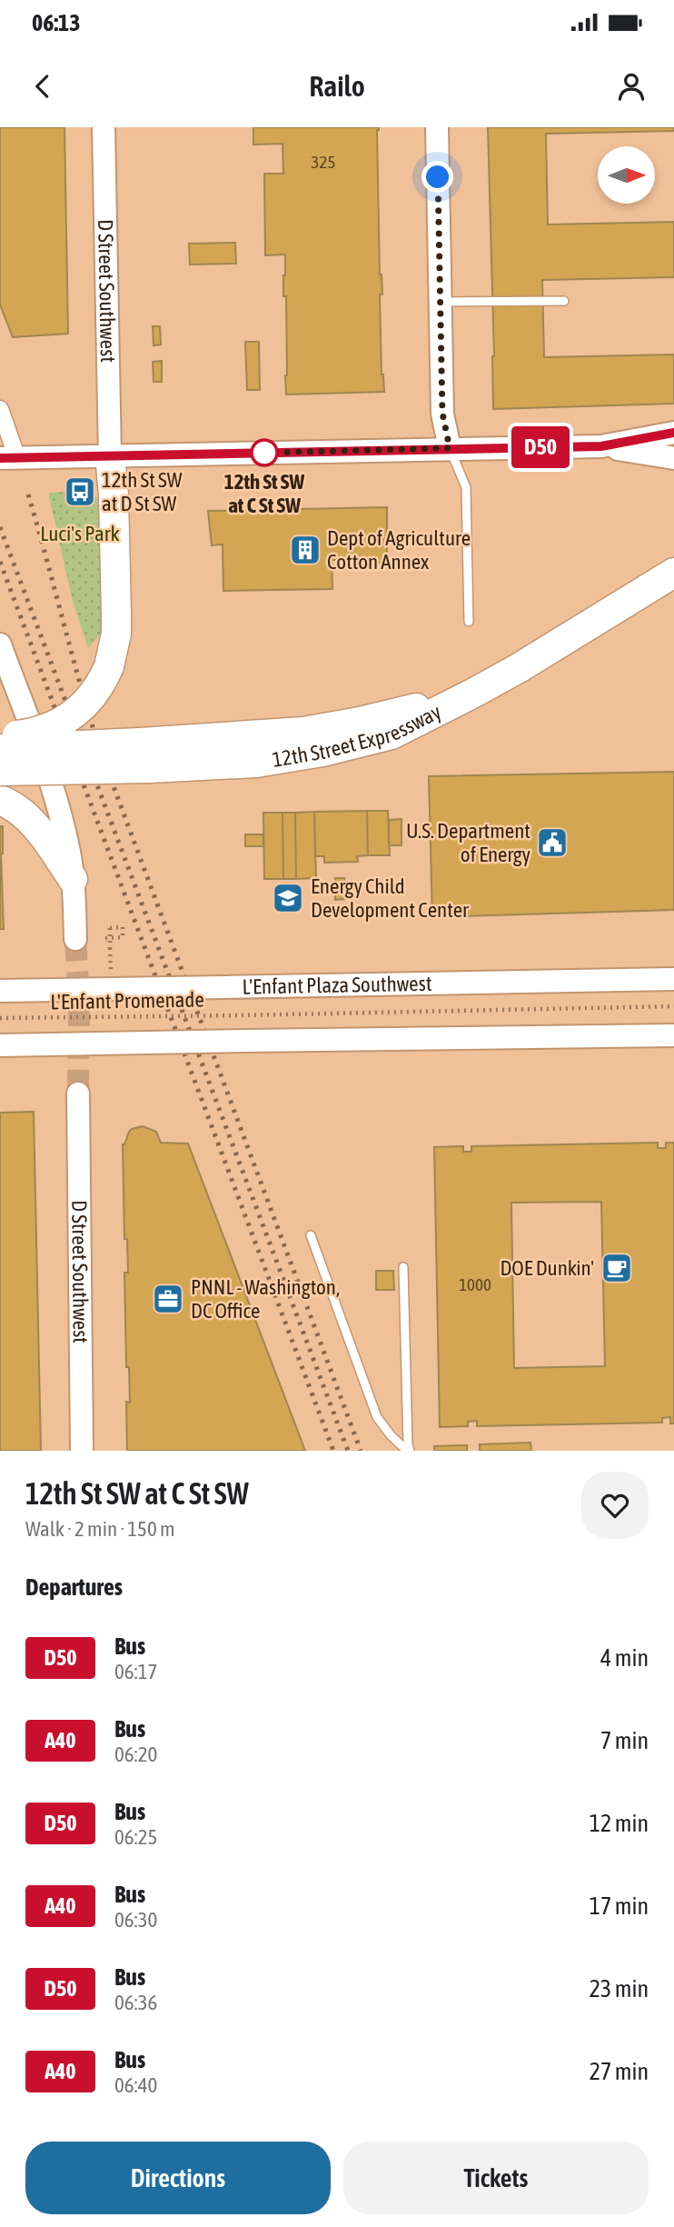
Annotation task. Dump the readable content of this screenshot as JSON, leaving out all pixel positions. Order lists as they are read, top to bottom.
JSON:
{
  "streets": {
    "highway": ["12th Street Expressway"],
    "street": ["D Street Southwest", "L'Enfant Plaza Southwest"],
    "path": ["L'Enfant Promenade"]
  },
  "parks": ["Luci's Park"],
  "places": {
    "other": ["12th St SW at C St SW"],
    "bus stop": ["12th St SW at D St SW"],
    "building": ["Dept of Agriculture Cotton Annex"],
    "public building": ["U.S. Department of Energy"],
    "school or university": ["Energy Child Development Center"],
    "cafe": ["DOE Dunkin'"],
    "office": ["PNNL - Washington, DC Office"]
  },
  "lines": ["bus line D50"],
  "house_numbers": ["325", "1000"],
  "north": "right",
  "page": {
    "status": "06:13",
    "header": "Railo",
    "on_map": "D50",
    "heading": [
      ["12th St SW at C St SW", "Walk · 2 min · 150 m"],
      "Departures"
    ],
    "list": [
      {
        "mark": "D50",
        "name": "Bus",
        "note": "06:17",
        "value": "4 min"
      },
      {
        "mark": "A40",
        "name": "Bus",
        "note": "06:20",
        "value": "7 min"
      },
      {
        "mark": "D50",
        "name": "Bus",
        "note": "06:25",
        "value": "12 min"
      },
      {
        "mark": "A40",
        "name": "Bus",
        "note": "06:30",
        "value": "17 min"
      },
      {
        "mark": "D50",
        "name": "Bus",
        "note": "06:36",
        "value": "23 min"
      },
      {
        "mark": "A40",
        "name": "Bus",
        "note": "06:40",
        "value": "27 min"
      }
    ],
    "buttons": ["Directions", "Tickets"]
  }
}
